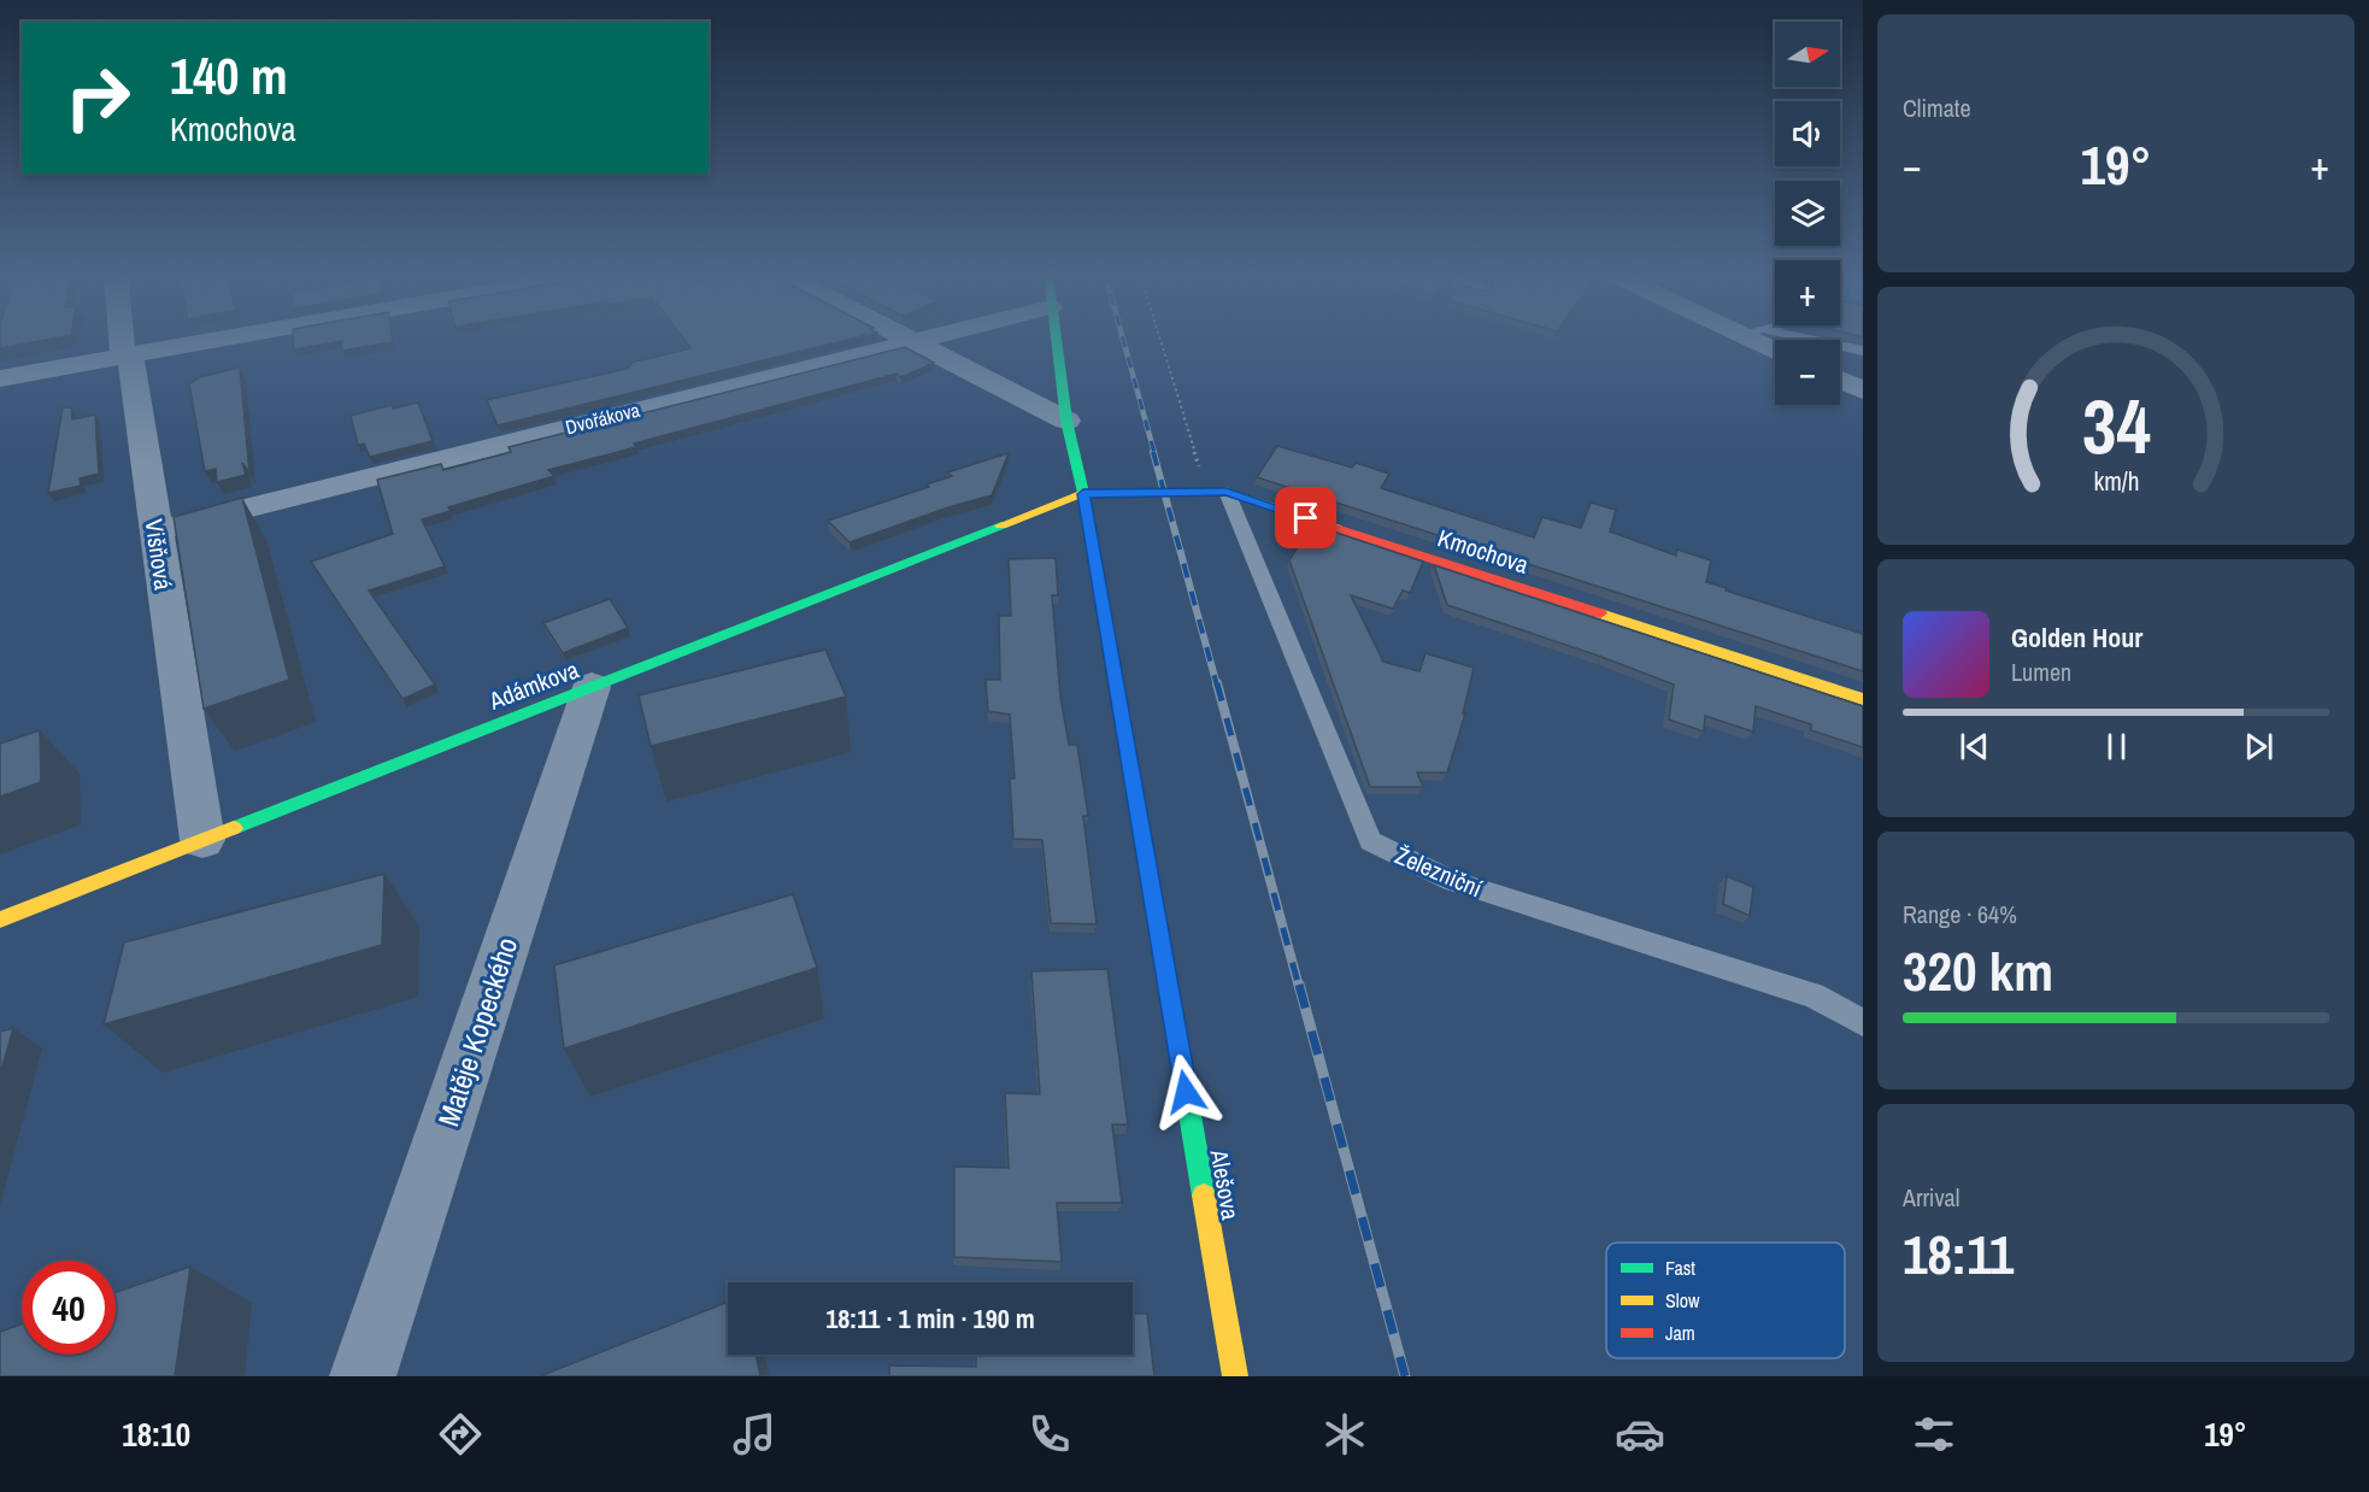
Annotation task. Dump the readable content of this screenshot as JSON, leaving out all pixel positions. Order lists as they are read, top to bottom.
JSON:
{
  "streets": {
    "street": [
      "Dvořákova",
      "Kmochova",
      "Višňová",
      "Adámkova",
      "Matěje Kopeckého",
      "Alešova"
    ],
    "lane": ["Železniční"]
  },
  "crossings": [
    ["Dvořákova", "Višňová"],
    ["Kmochova", "Adámkova"],
    ["Kmochova", "Železniční"],
    ["Kmochova", "Alešova"],
    ["Višňová", "Adámkova"],
    ["Adámkova", "Matěje Kopeckého"],
    ["Adámkova", "Alešova"]
  ],
  "legend": ["Fast", "Slow", "Jam"],
  "north": "right",
  "page": {
    "tile": [
      "Climate",
      ["Range · 64%", "320 km"],
      ["Arrival", "18:11"]
    ],
    "map_buttons": ["+", "−"],
    "turn": ["140 m", "Kmochova"],
    "heat": ["−", "19°", "+"],
    "song": ["Golden Hour", "Lumen"],
    "limit": "40",
    "trip": "18:11 · 1 min · 190 m",
    "tabs": ["18:10", "19°"],
    "gauge": ["34", "km/h"]
  }
}
